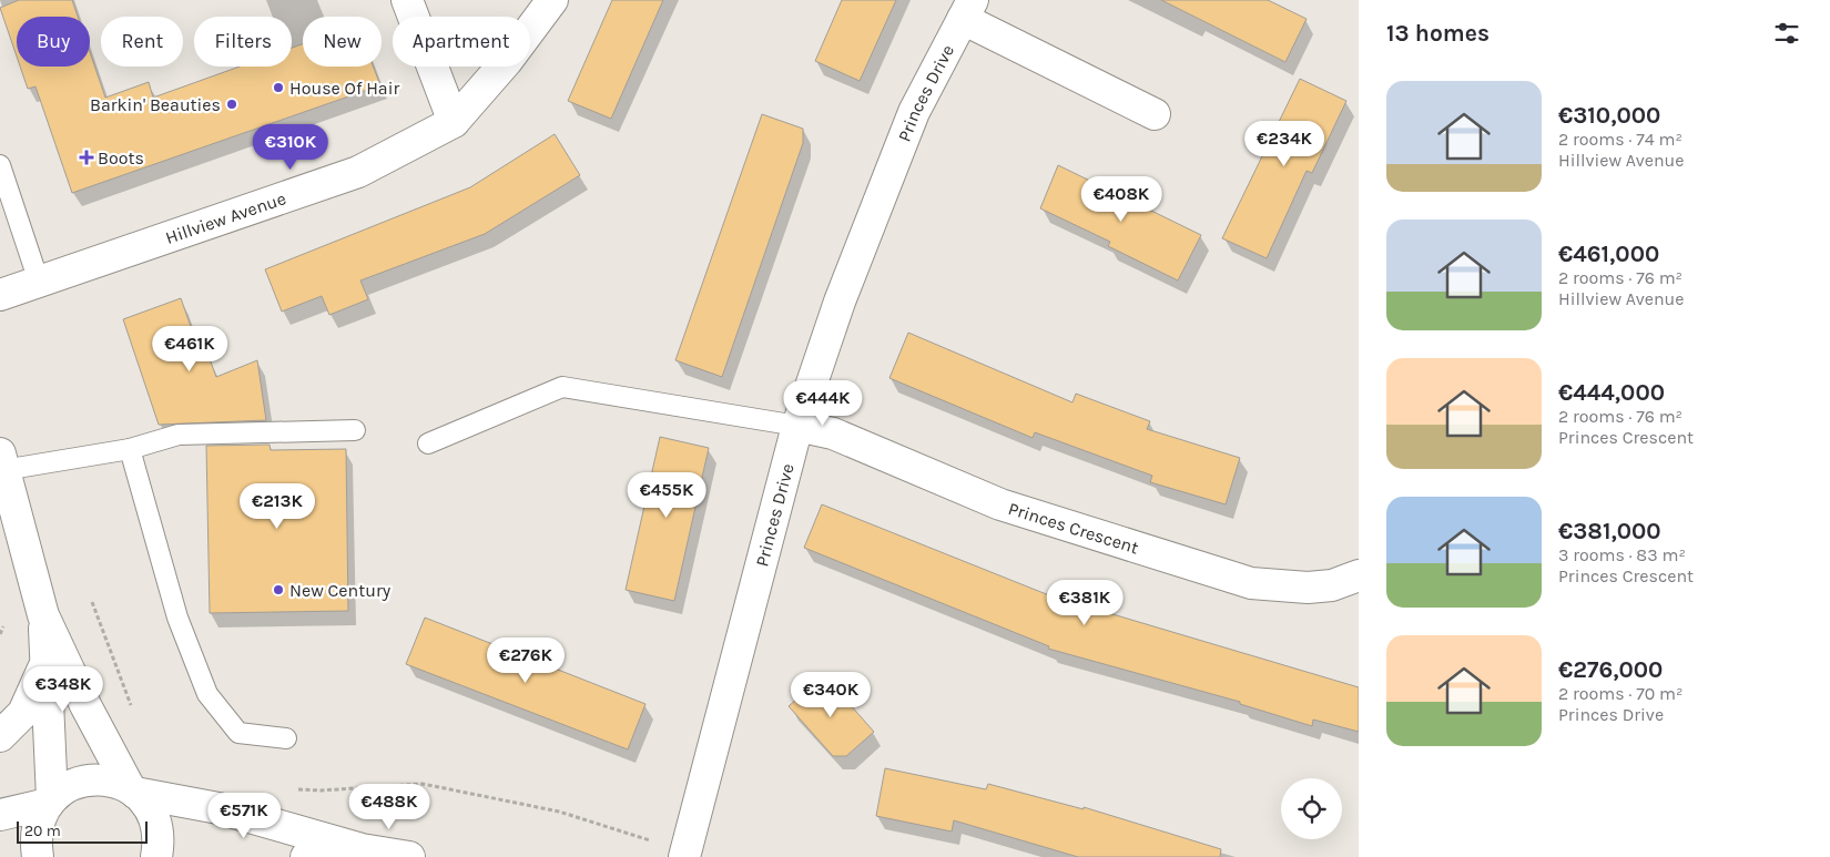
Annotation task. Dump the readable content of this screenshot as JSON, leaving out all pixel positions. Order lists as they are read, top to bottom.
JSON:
{
  "streets": {
    "street": ["Princes Drive", "Hillview Avenue", "Princes Crescent"]
  },
  "crossings": [
    ["Princes Drive", "Princes Crescent"]
  ],
  "places": {
    "other": ["House Of Hair", "Barkin' Beauties", "New Century"],
    "health": ["Boots"]
  },
  "scale_bar": "20 m",
  "page": {
    "heading": "13 homes",
    "chip": [
      "Buy",
      "Rent",
      "Filters",
      "New",
      "Apartment"
    ],
    "list": [
      {
        "name": "€310,000",
        "note": "2 rooms · 74 m² · Hillview Avenue"
      },
      {
        "name": "€461,000",
        "note": "2 rooms · 76 m² · Hillview Avenue"
      },
      {
        "name": "€444,000",
        "note": "2 rooms · 76 m² · Princes Crescent"
      },
      {
        "name": "€381,000",
        "note": "3 rooms · 83 m² · Princes Crescent"
      },
      {
        "name": "€276,000",
        "note": "2 rooms · 70 m² · Princes Drive"
      }
    ],
    "price": [
      "€234K",
      "€310K",
      "€408K",
      "€461K",
      "€444K",
      "€455K",
      "€213K",
      "€381K",
      "€276K",
      "€348K",
      "€340K",
      "€488K",
      "€571K"
    ],
    "scale": "20 m"
  }
}
